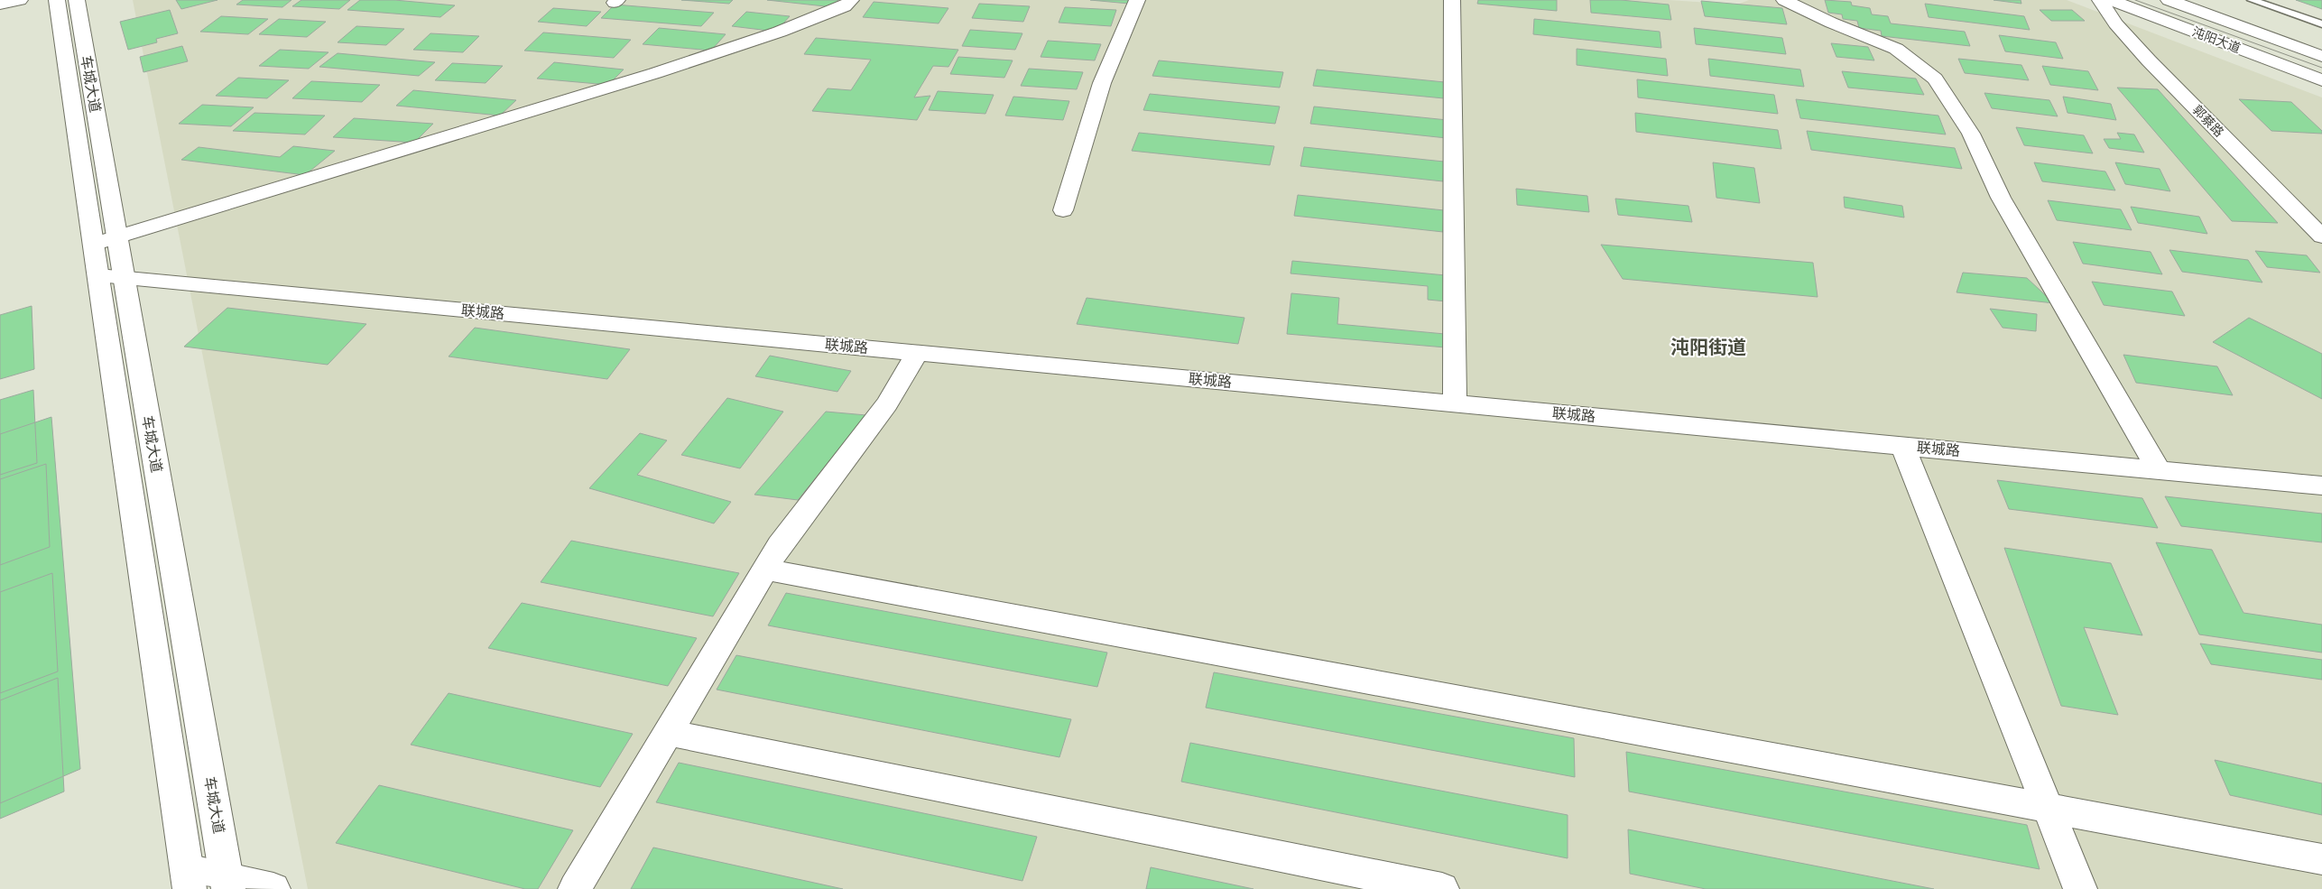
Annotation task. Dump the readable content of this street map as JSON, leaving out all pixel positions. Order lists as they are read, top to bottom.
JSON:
{
  "streets": {
    "street": [
      "沌阳大道",
      "车城大道",
      "郭蔡路",
      "联城路"
    ]
  },
  "crossings": [
    ["车城大道", "联城路"]
  ],
  "districts": ["沌阳街道"]
}
